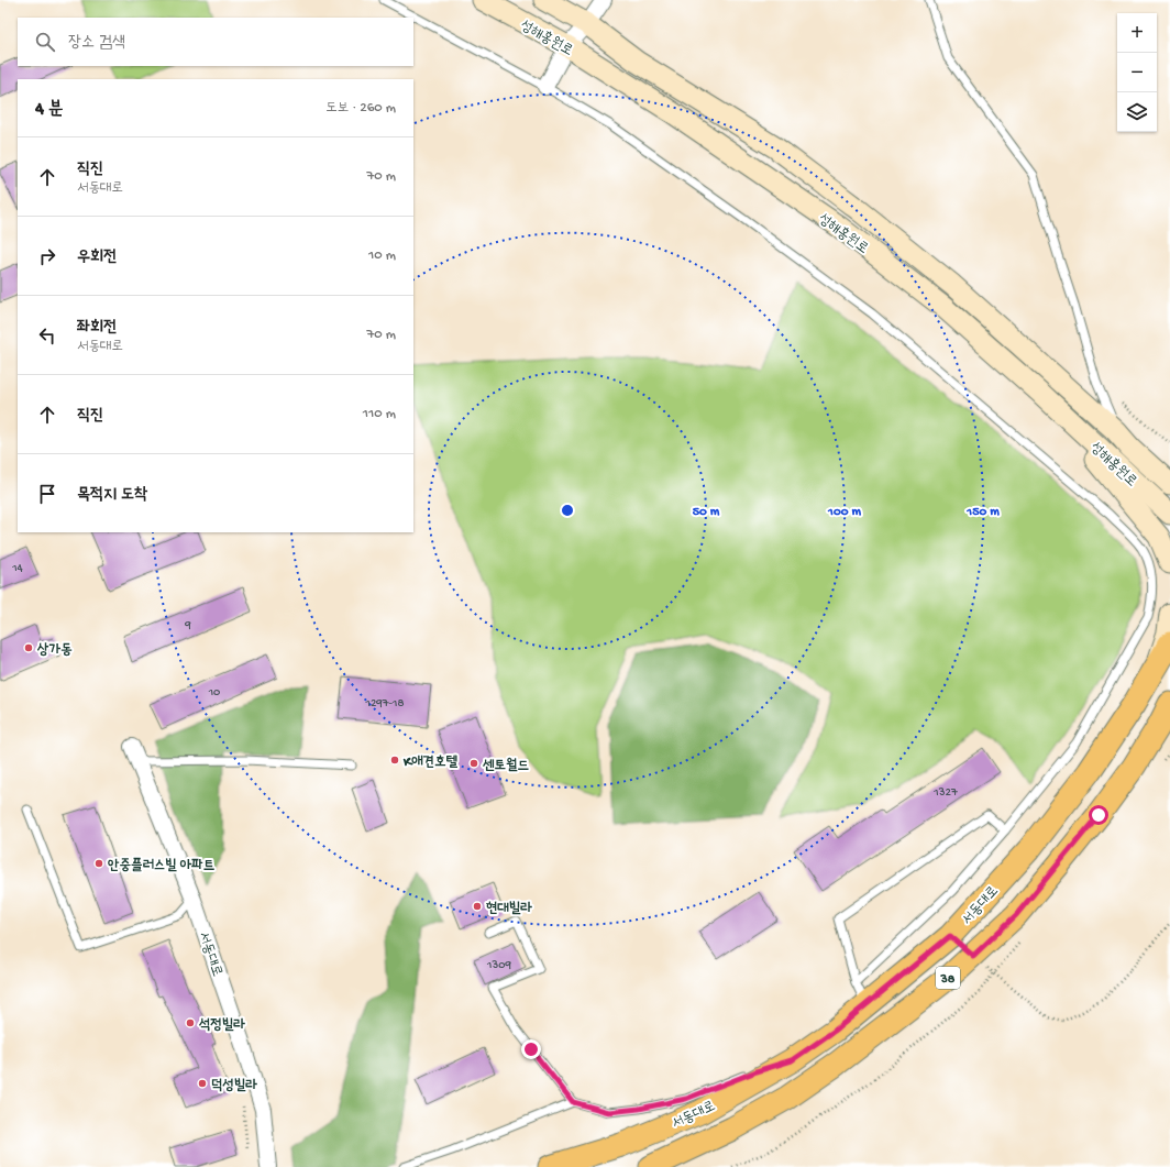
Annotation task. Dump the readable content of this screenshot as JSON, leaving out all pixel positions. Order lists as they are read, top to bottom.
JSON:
{
  "streets": {
    "main road": ["성해홍원로", "서동대로", "38"]
  },
  "places": [
    "상가동",
    "K애견호텔",
    "센토월드",
    "안중플러스빌 아파트",
    "현대빌라",
    "석정빌라",
    "덕성빌라"
  ],
  "house_numbers": [
    "14",
    "9",
    "10",
    "1297-18",
    "1327",
    "1309"
  ],
  "page": {
    "map_buttons": ["+", "−"],
    "search": "장소 검색",
    "heading": ["4 분", "도보 · 260 m"],
    "list": [
      ["직진", "서동대로", "70 m"],
      ["우회전", "10 m"],
      ["좌회전", "서동대로", "70 m"],
      ["직진", "110 m"],
      "목적지 도착"
    ]
  },
  "rings": ["50 m", "100 m", "150 m"]
}
